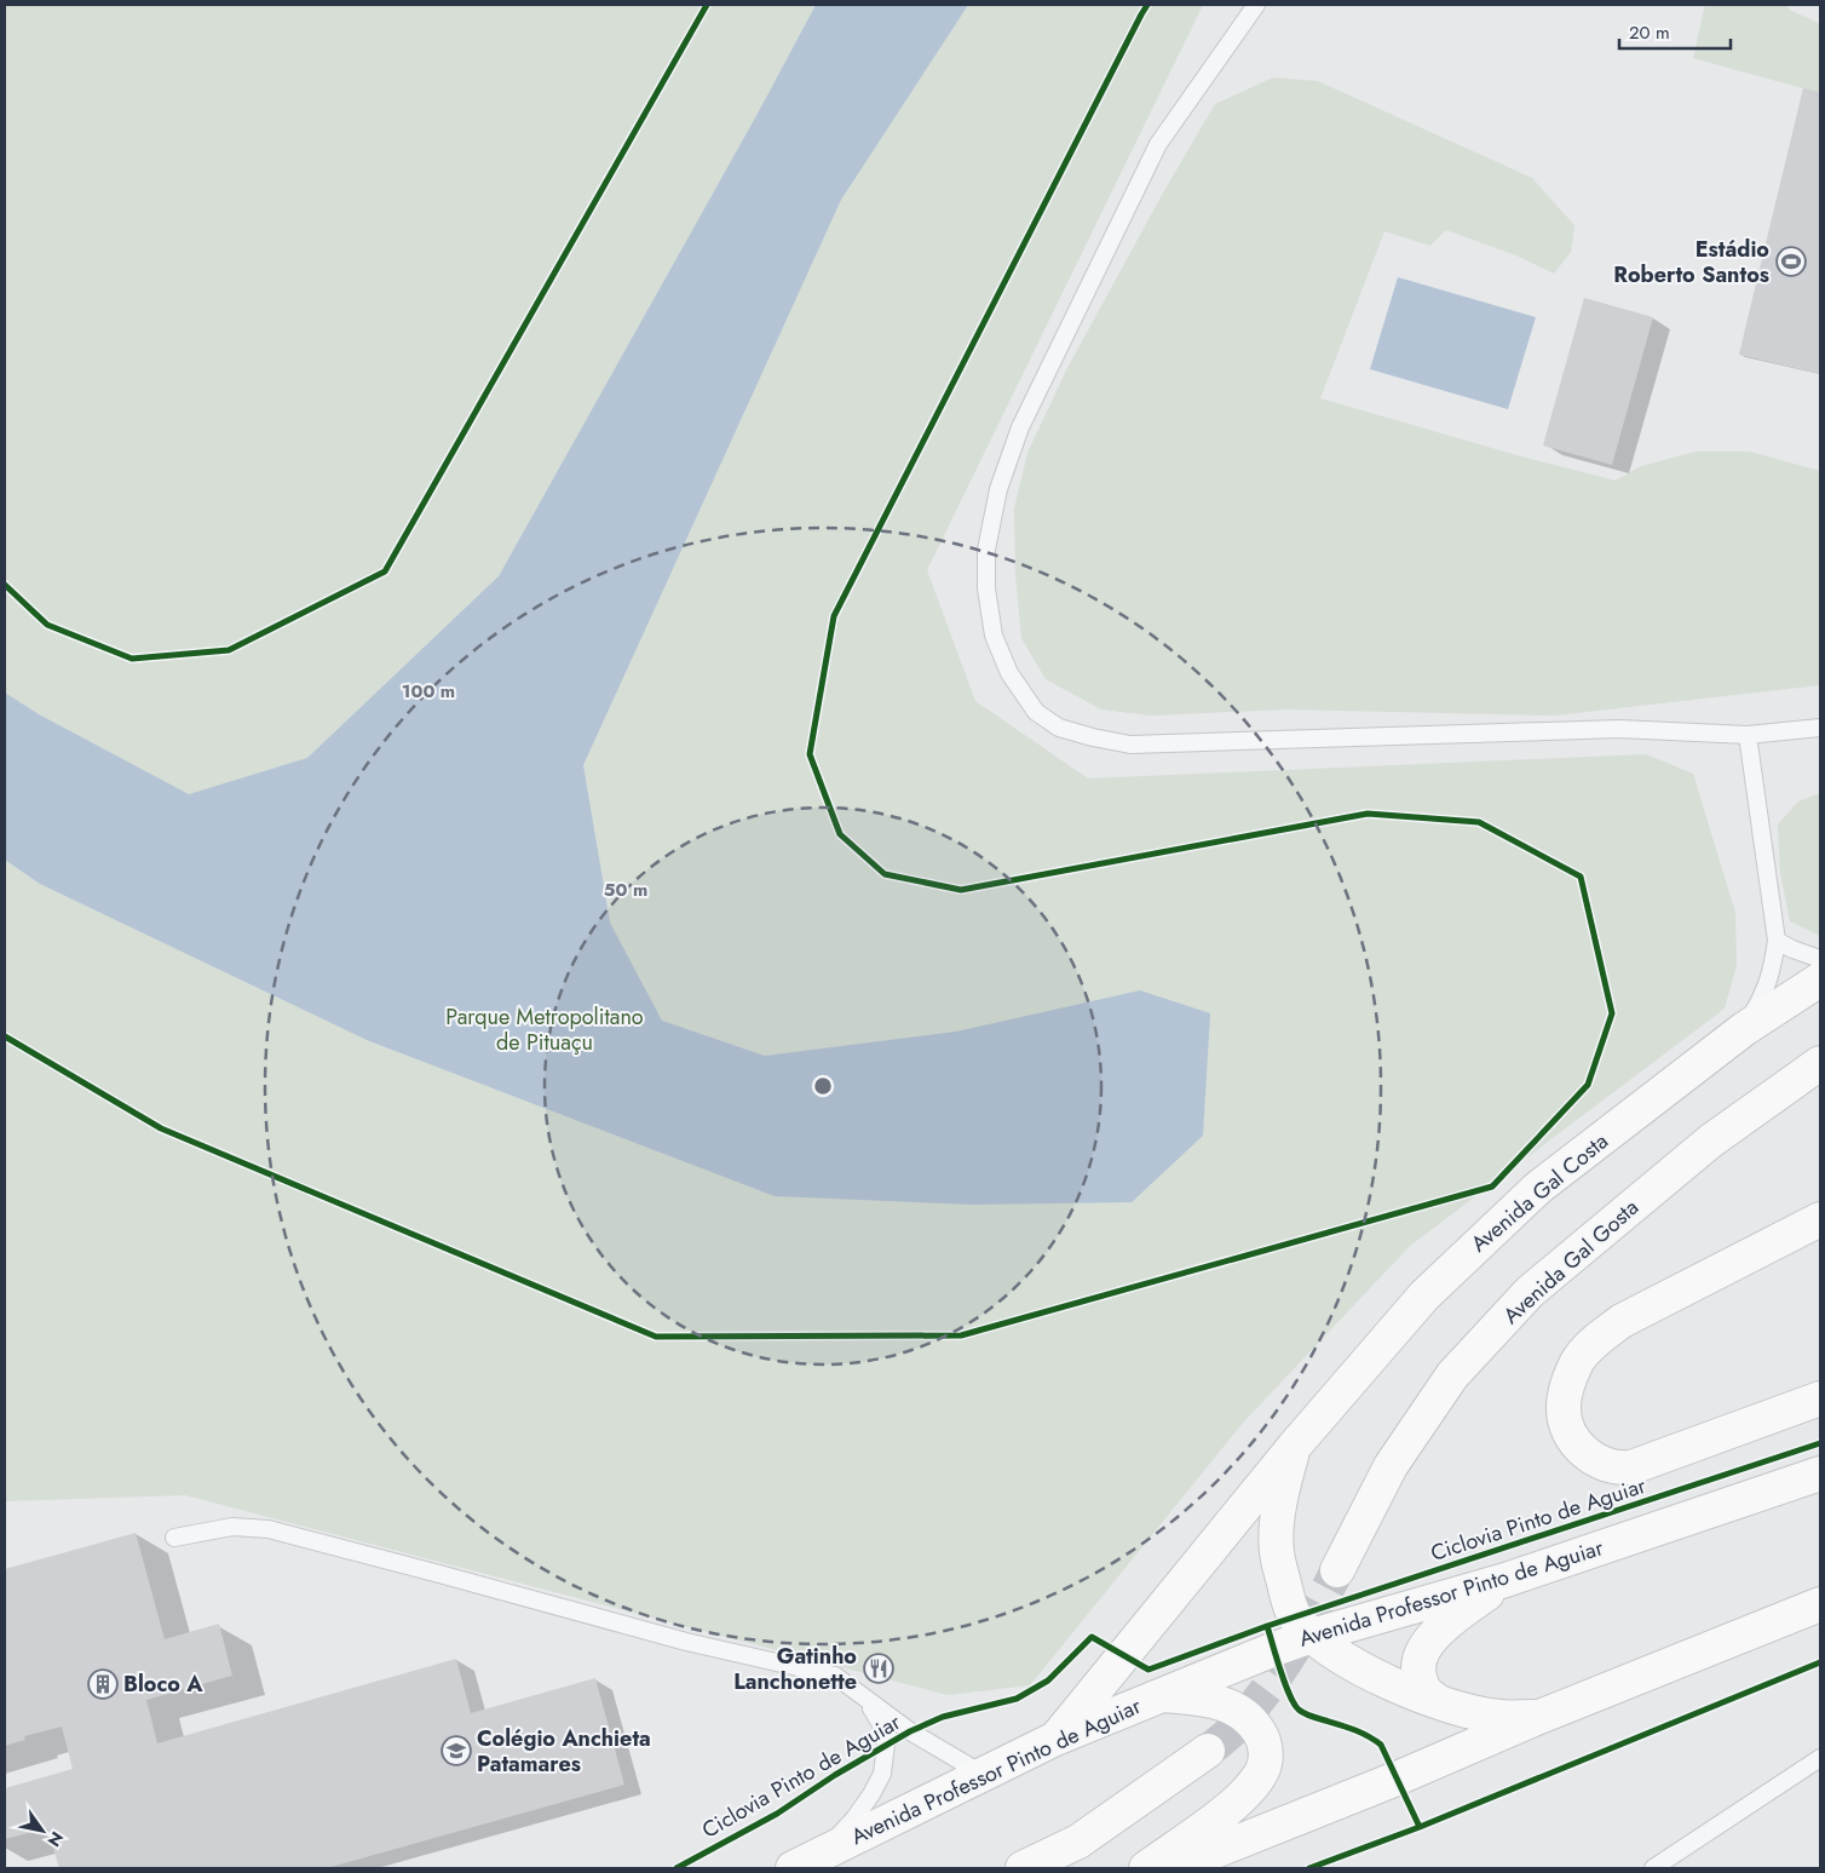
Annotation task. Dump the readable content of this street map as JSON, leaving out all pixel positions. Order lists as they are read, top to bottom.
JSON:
{
  "streets": {
    "main road": ["Avenida Gal Costa", "Avenida Gal Gosta", "Avenida Professor Pinto de Aguiar"],
    "cycle path": ["Ciclovia Pinto de Aguiar"]
  },
  "crossings": [
    ["Avenida Gal Costa", "Avenida Professor Pinto de Aguiar"]
  ],
  "parks": ["Parque Metropolitano de Pituaçu"],
  "places": {
    "sports": ["Estádio Roberto Santos"],
    "restaurant": ["Gatinho Lanchonette"],
    "building": ["Bloco A"],
    "school or university": ["Colégio Anchieta Patamares"]
  },
  "scale_bar": "20 m",
  "north": "bottom right",
  "rings": ["100 m", "50 m"]
}
